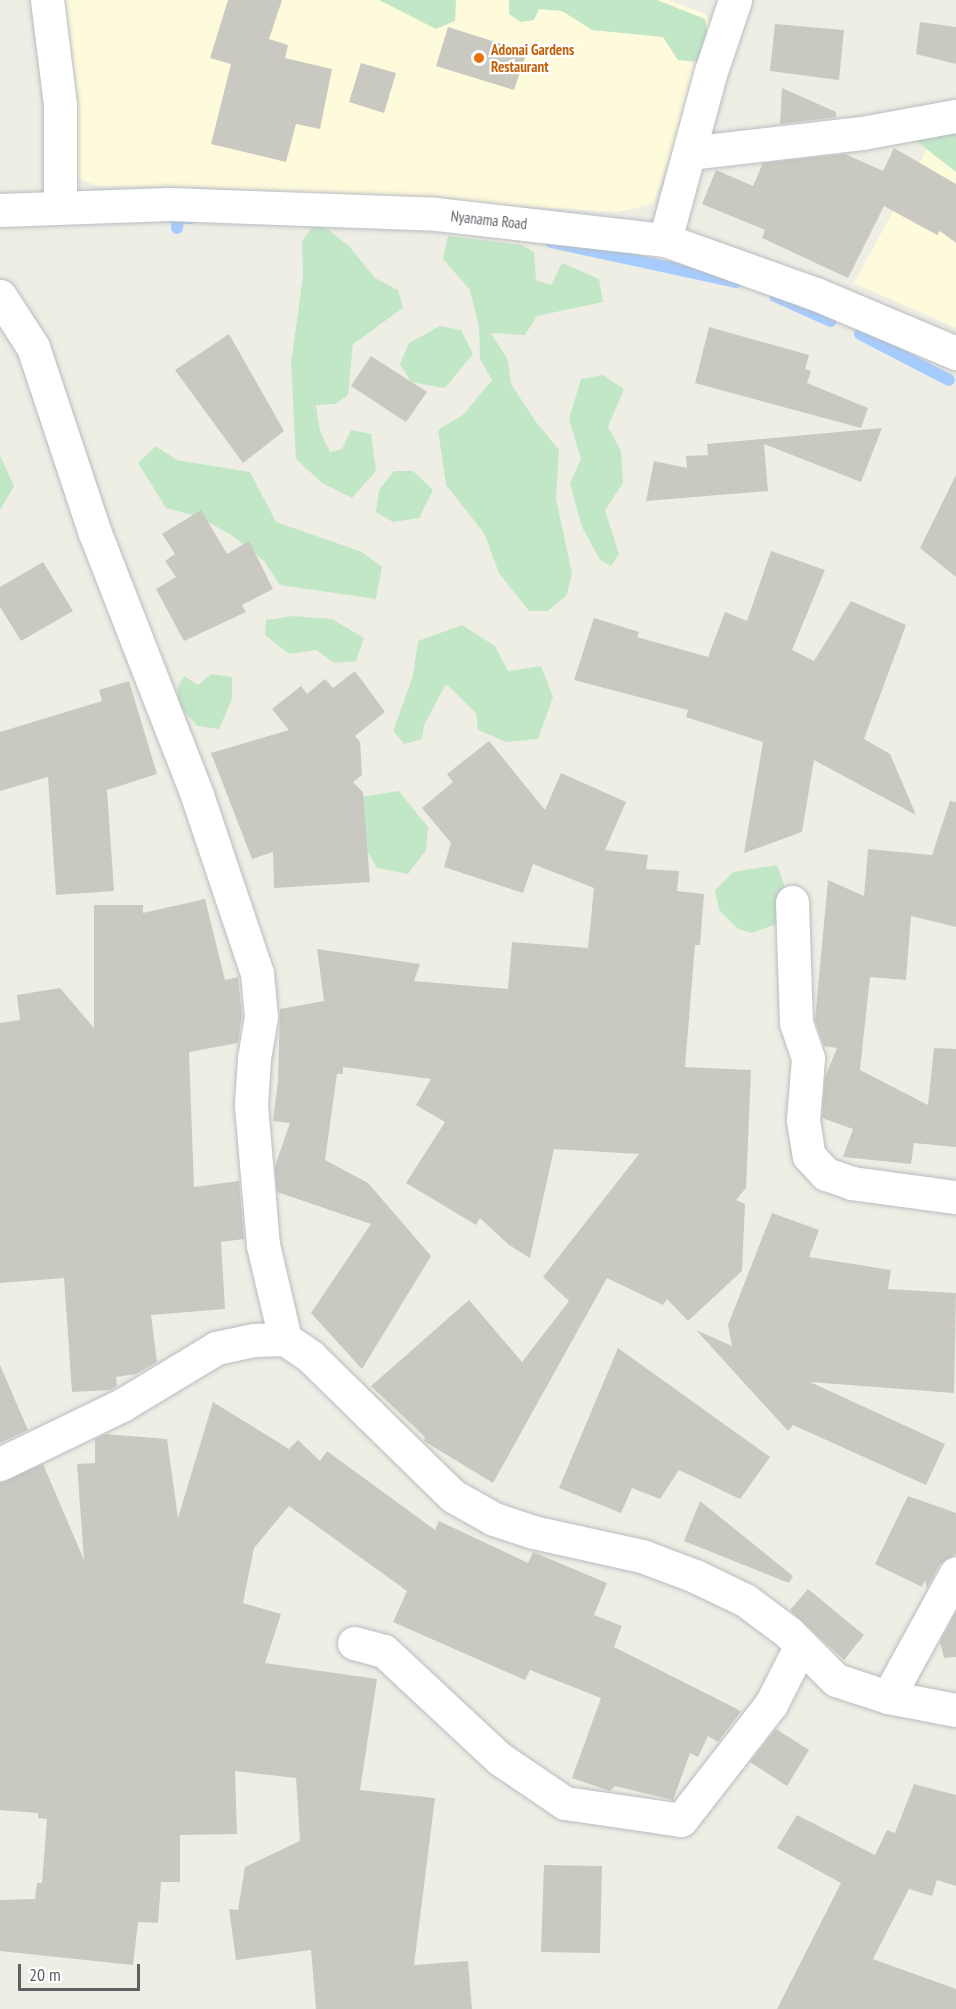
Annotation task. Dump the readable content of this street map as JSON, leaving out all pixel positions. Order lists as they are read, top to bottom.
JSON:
{
  "streets": {
    "street": ["Nyanama Road"]
  },
  "places": ["Adonai Gardens Restaurant"],
  "scale_bar": "20 m"
}
